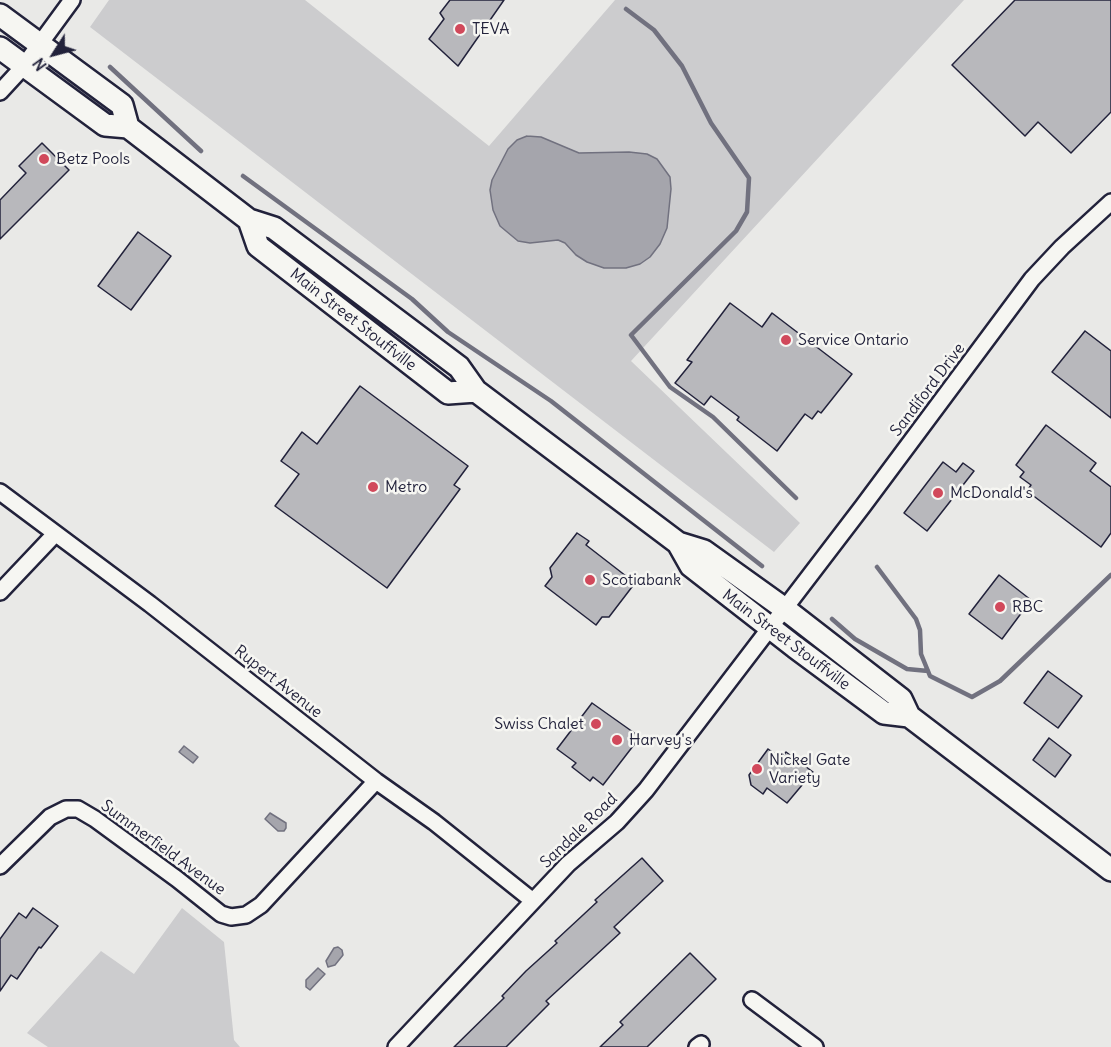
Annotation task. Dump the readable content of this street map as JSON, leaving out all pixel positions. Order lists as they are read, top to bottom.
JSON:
{
  "streets": {
    "main road": ["Main Street Stouffville"],
    "street": [
      "Sandiford Drive",
      "Rupert Avenue",
      "Sandale Road",
      "Summerfield Avenue"
    ]
  },
  "crossings": [
    ["Main Street Stouffville", "Sandiford Drive"],
    ["Main Street Stouffville", "Sandale Road"],
    ["Sandiford Drive", "Sandale Road"],
    ["Rupert Avenue", "Sandale Road"],
    ["Rupert Avenue", "Summerfield Avenue"]
  ],
  "places": [
    "TEVA",
    "Betz Pools",
    "Service Ontario",
    "Metro",
    "McDonald's",
    "Scotiabank",
    "RBC",
    "Swiss Chalet",
    "Harvey's",
    "Nickel Gate Variety"
  ],
  "north": "bottom left"
}
